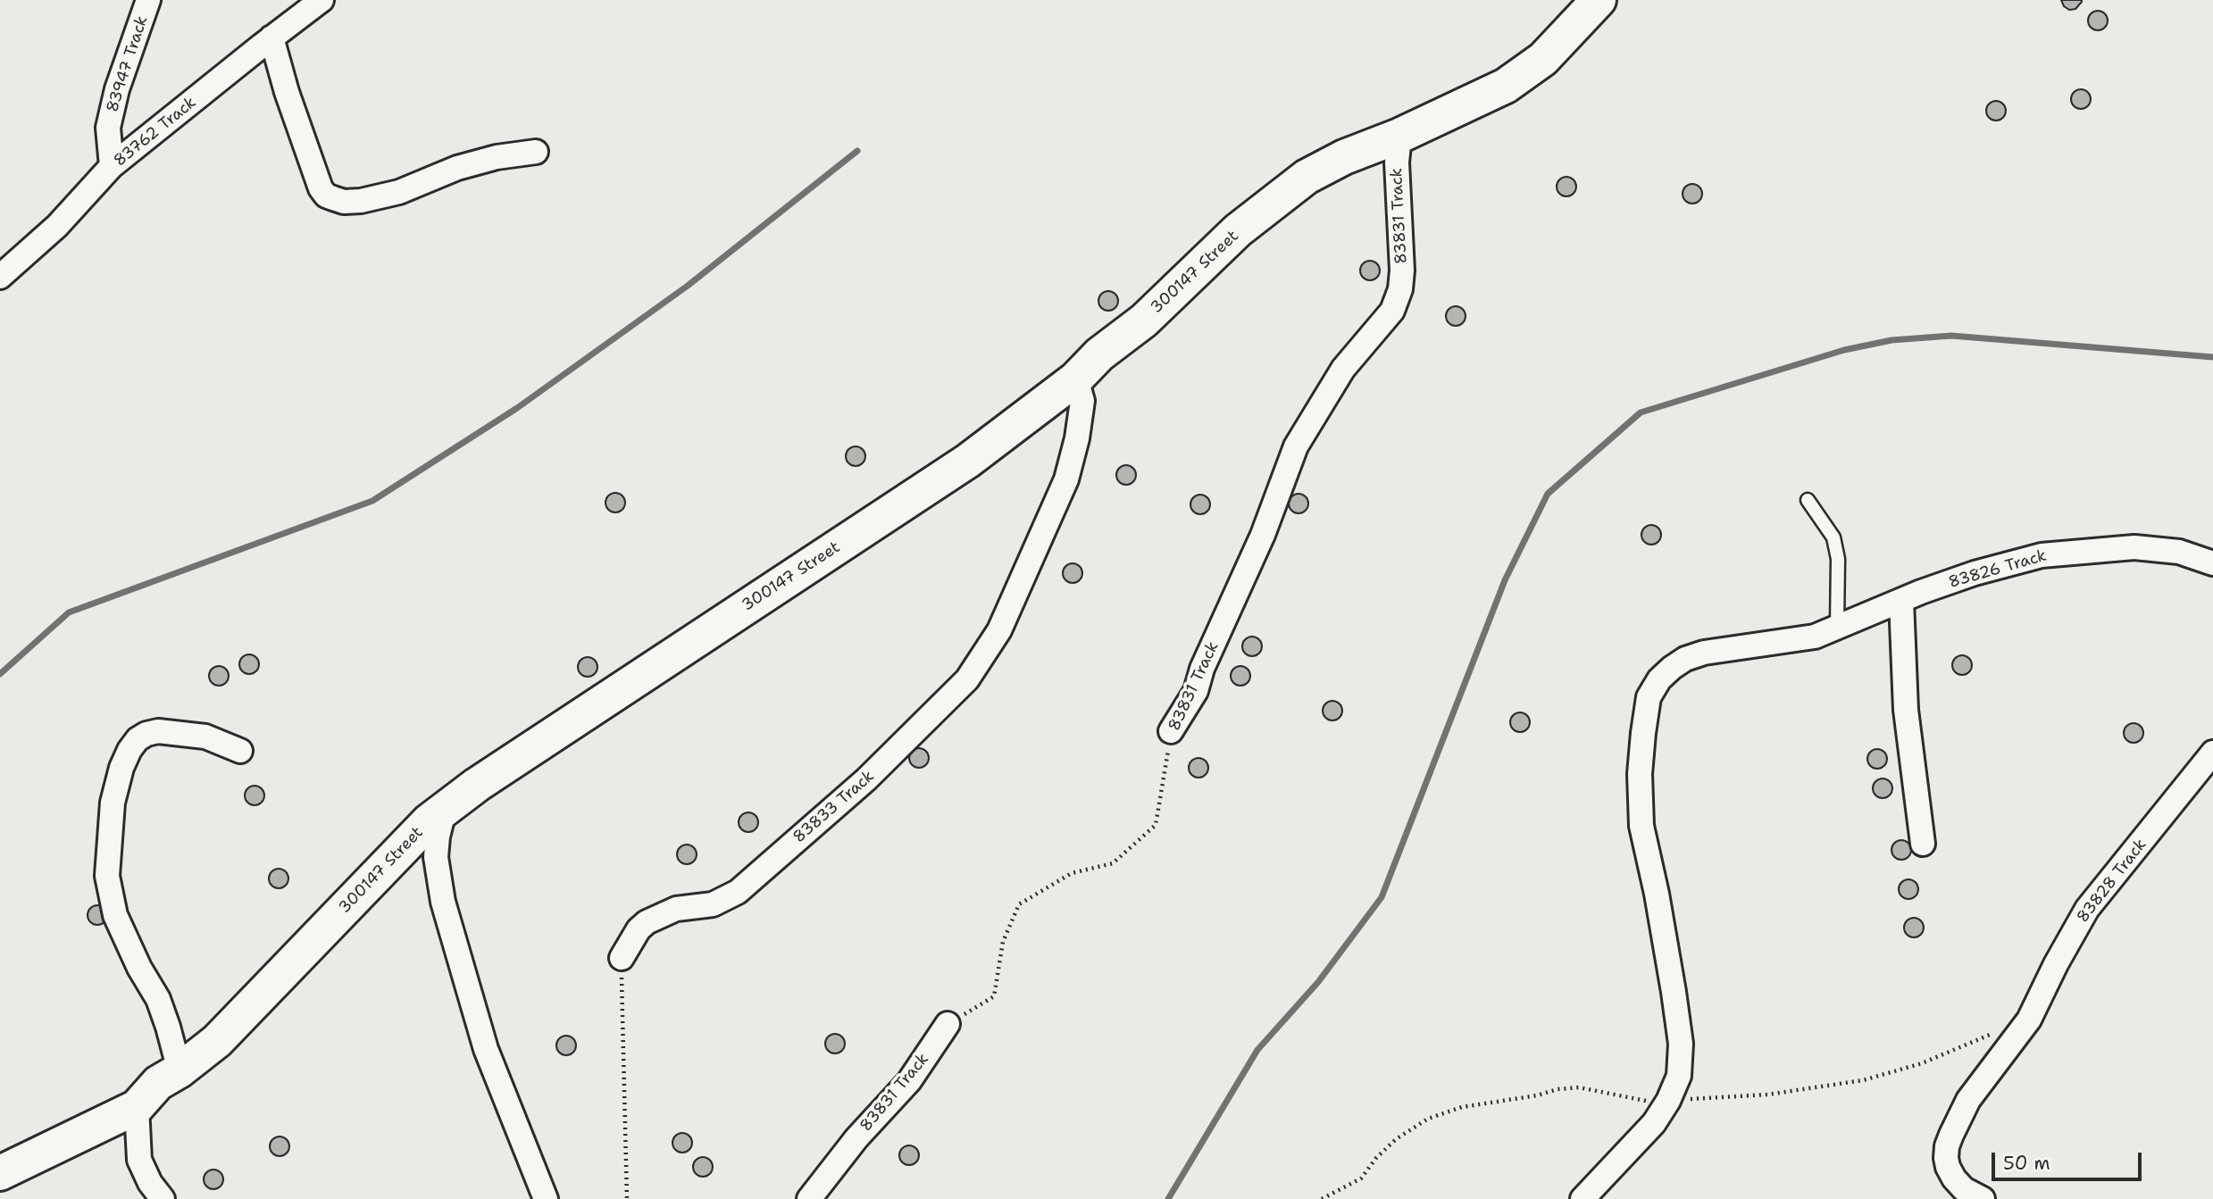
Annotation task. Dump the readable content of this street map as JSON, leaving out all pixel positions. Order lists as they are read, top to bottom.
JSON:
{
  "streets": {
    "street": [
      "83947 Track",
      "83762 Track",
      "83831 Track",
      "300147 Street",
      "83826 Track",
      "83833 Track",
      "83828 Track"
    ]
  },
  "crossings": [
    ["83947 Track", "83762 Track"],
    ["83831 Track", "300147 Street"],
    ["300147 Street", "83833 Track"]
  ],
  "scale_bar": "50 m"
}
